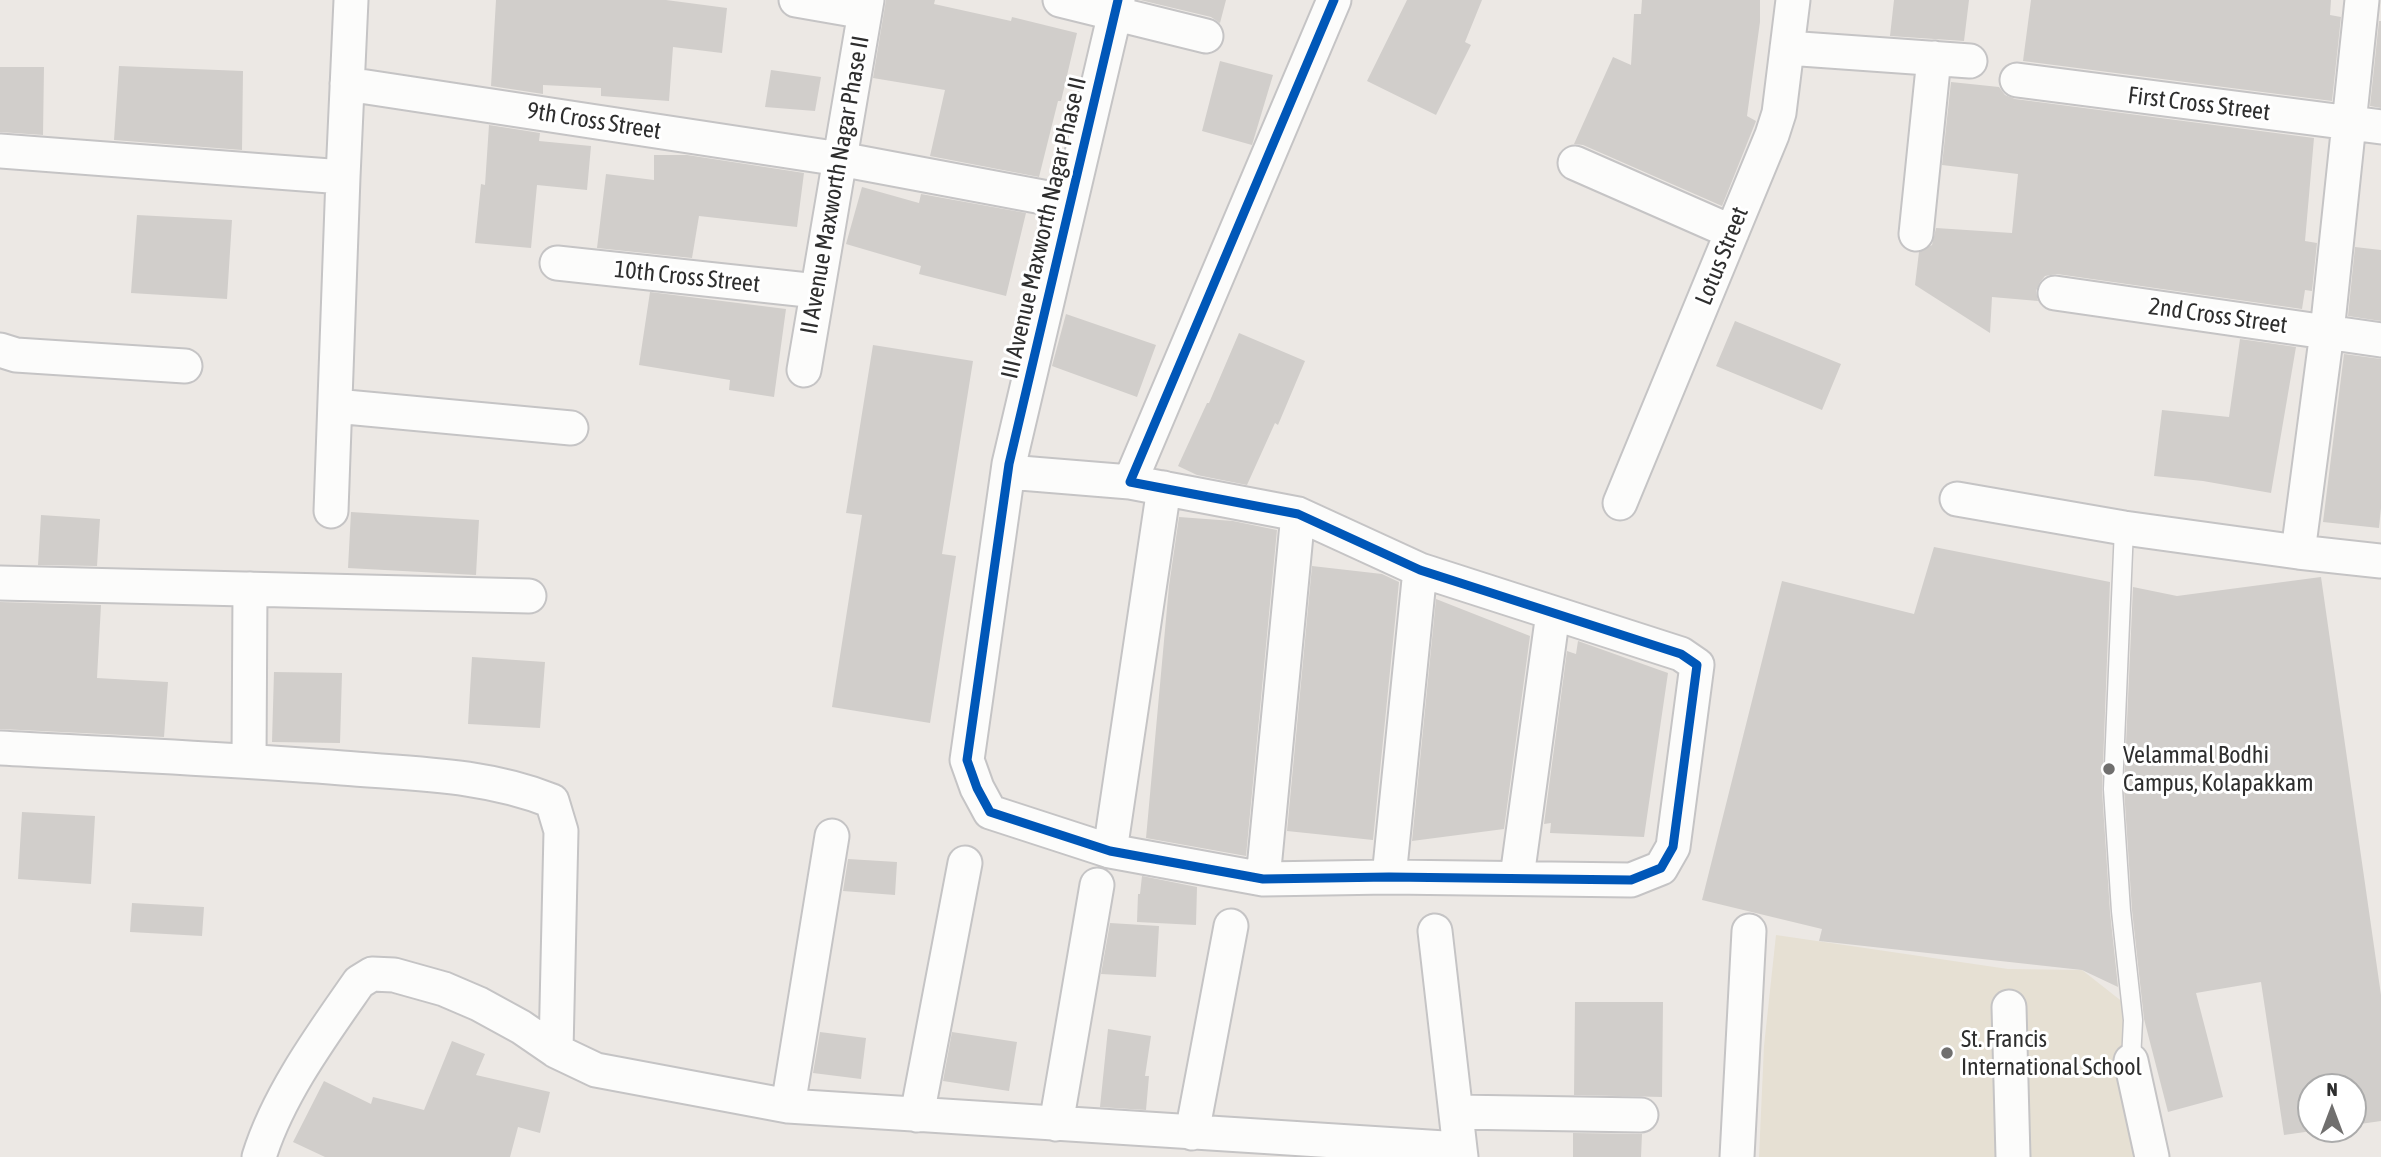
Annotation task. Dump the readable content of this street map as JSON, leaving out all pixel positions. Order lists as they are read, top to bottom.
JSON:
{
  "streets": {
    "street": [
      "First Cross Street",
      "9th Cross Street",
      "II Avenue Maxworth Nagar Phase II",
      "III Avenue Maxworth Nagar Phase II",
      "Lotus Street",
      "10th Cross Street",
      "2nd Cross Street"
    ]
  },
  "crossings": [
    ["9th Cross Street", "II Avenue Maxworth Nagar Phase II"],
    ["9th Cross Street", "III Avenue Maxworth Nagar Phase II"],
    ["II Avenue Maxworth Nagar Phase II", "10th Cross Street"]
  ],
  "places": ["Velammal Bodhi Campus, Kolapakkam", "St. Francis International School"],
  "north": "top"
}
